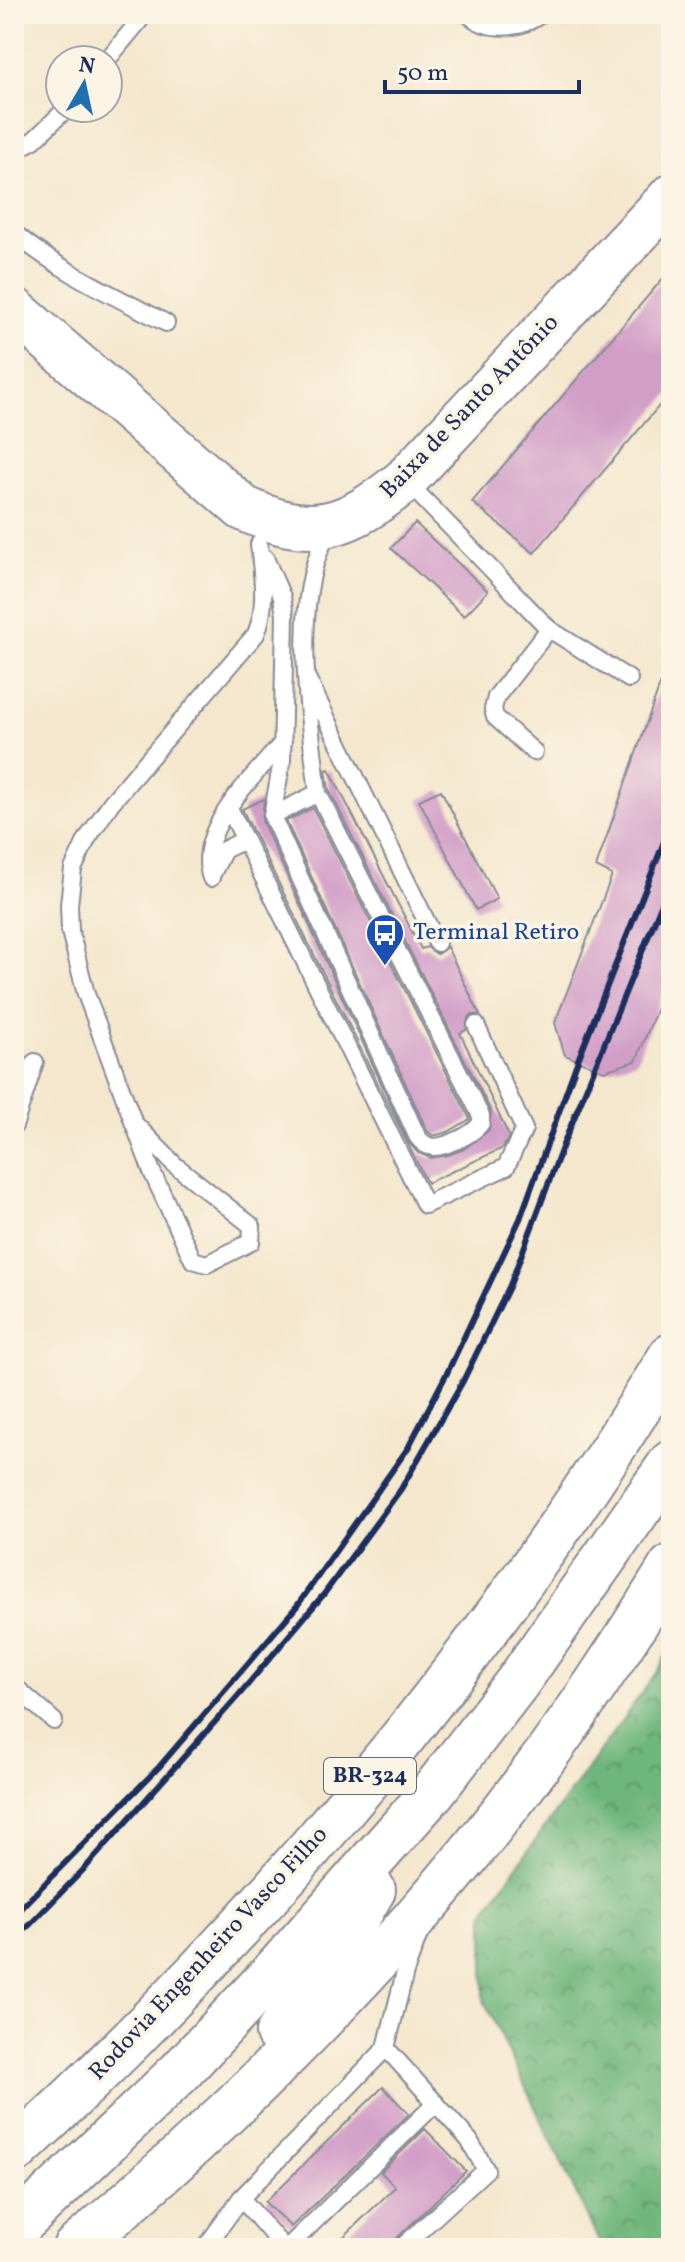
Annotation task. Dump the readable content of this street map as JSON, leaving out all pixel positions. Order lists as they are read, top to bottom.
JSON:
{
  "streets": {
    "main road": ["Baixa de Santo Antônio", "BR-324", "Rodovia Engenheiro Vasco Filho"]
  },
  "places": {
    "bus stop": ["Terminal Retiro"]
  },
  "scale_bar": "50 m",
  "north": "top"
}
